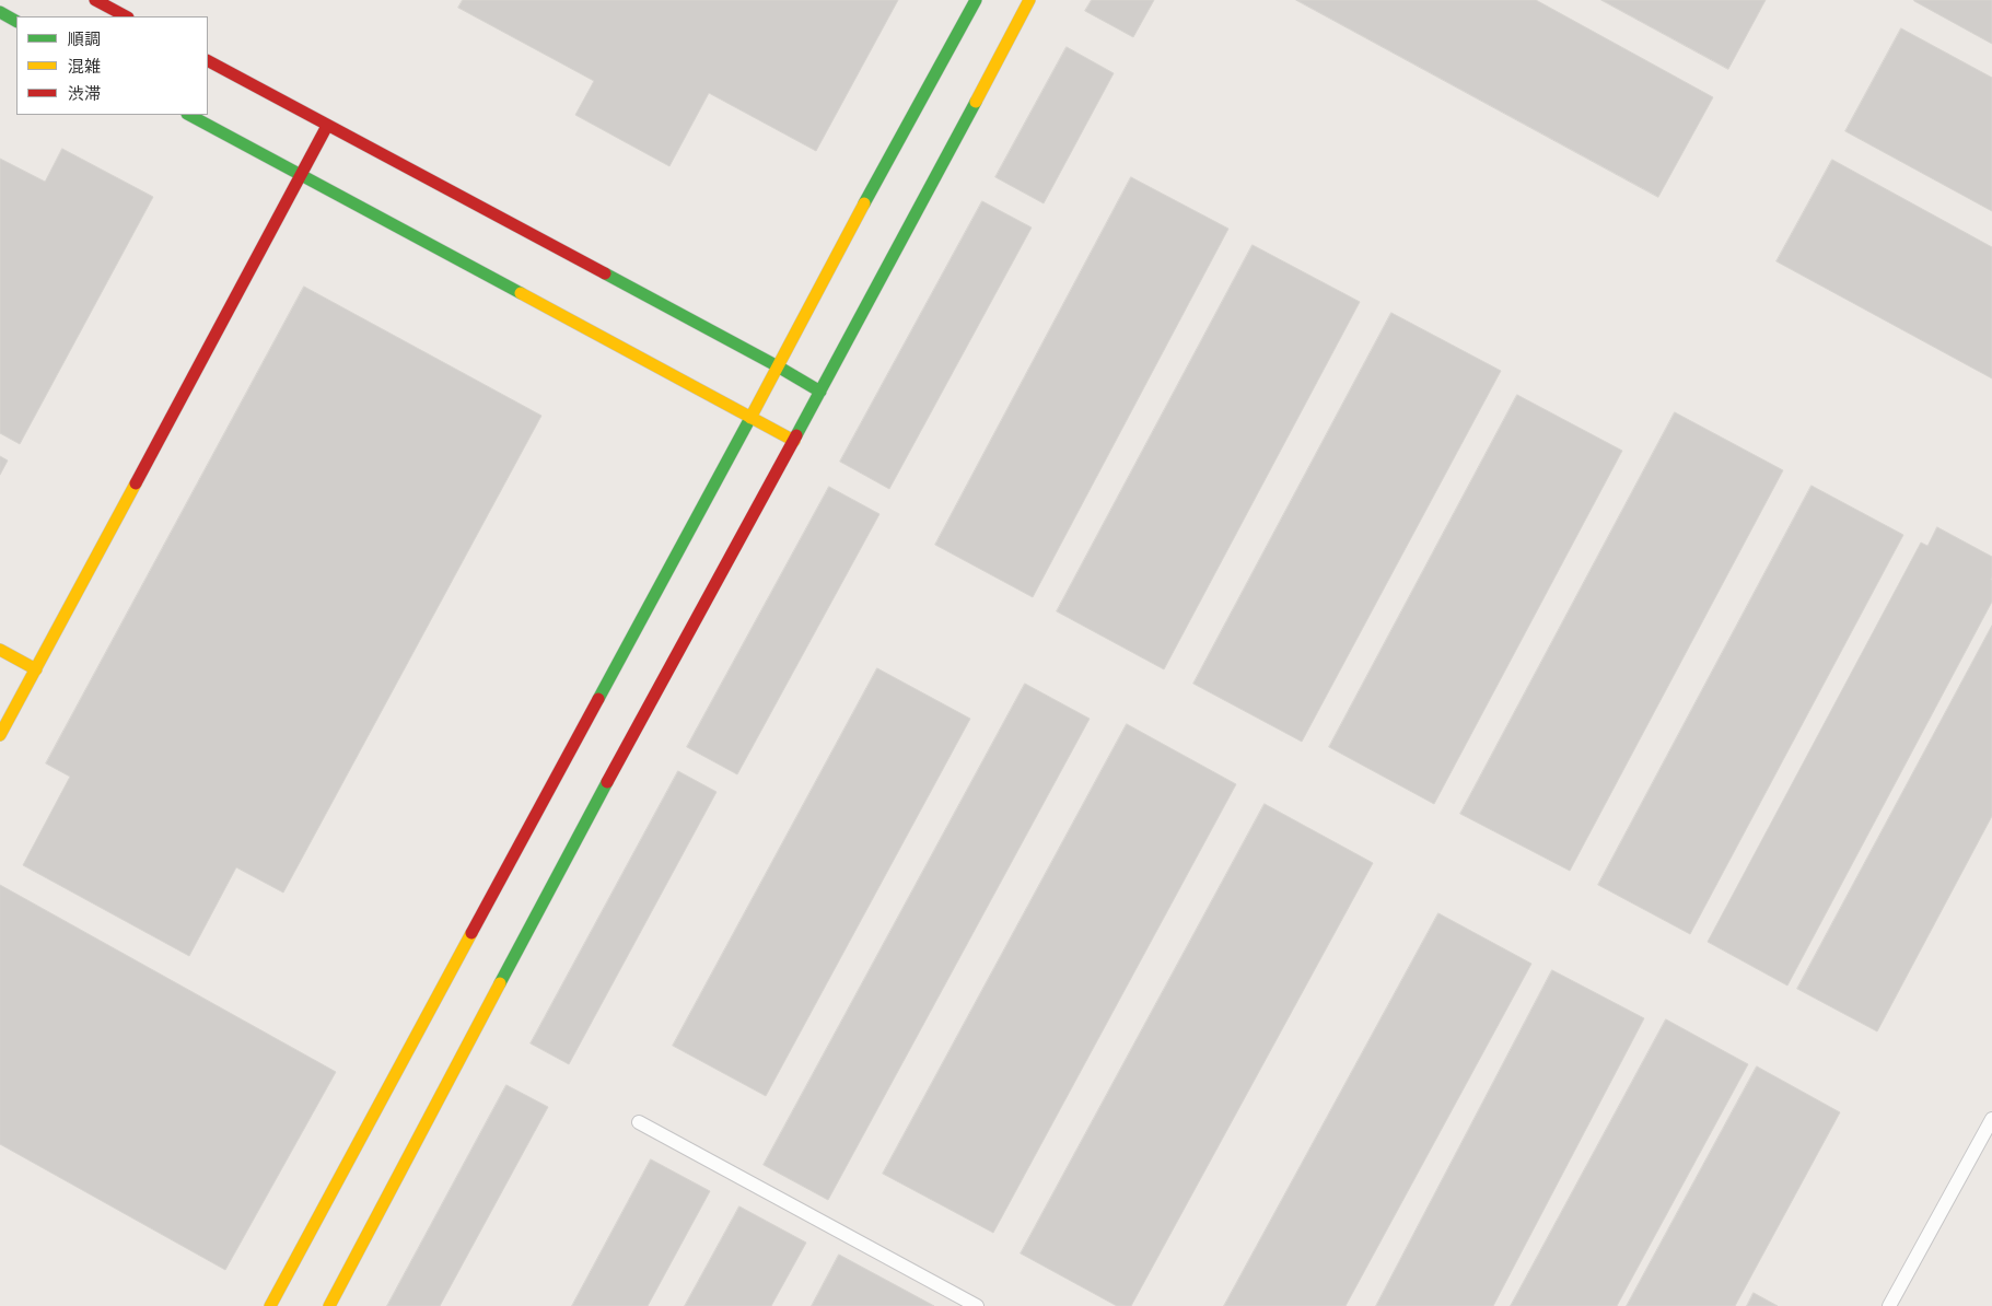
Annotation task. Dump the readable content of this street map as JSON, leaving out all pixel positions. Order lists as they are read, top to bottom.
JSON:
{
  "legend": ["順調", "混雑", "渋滞"]
}
